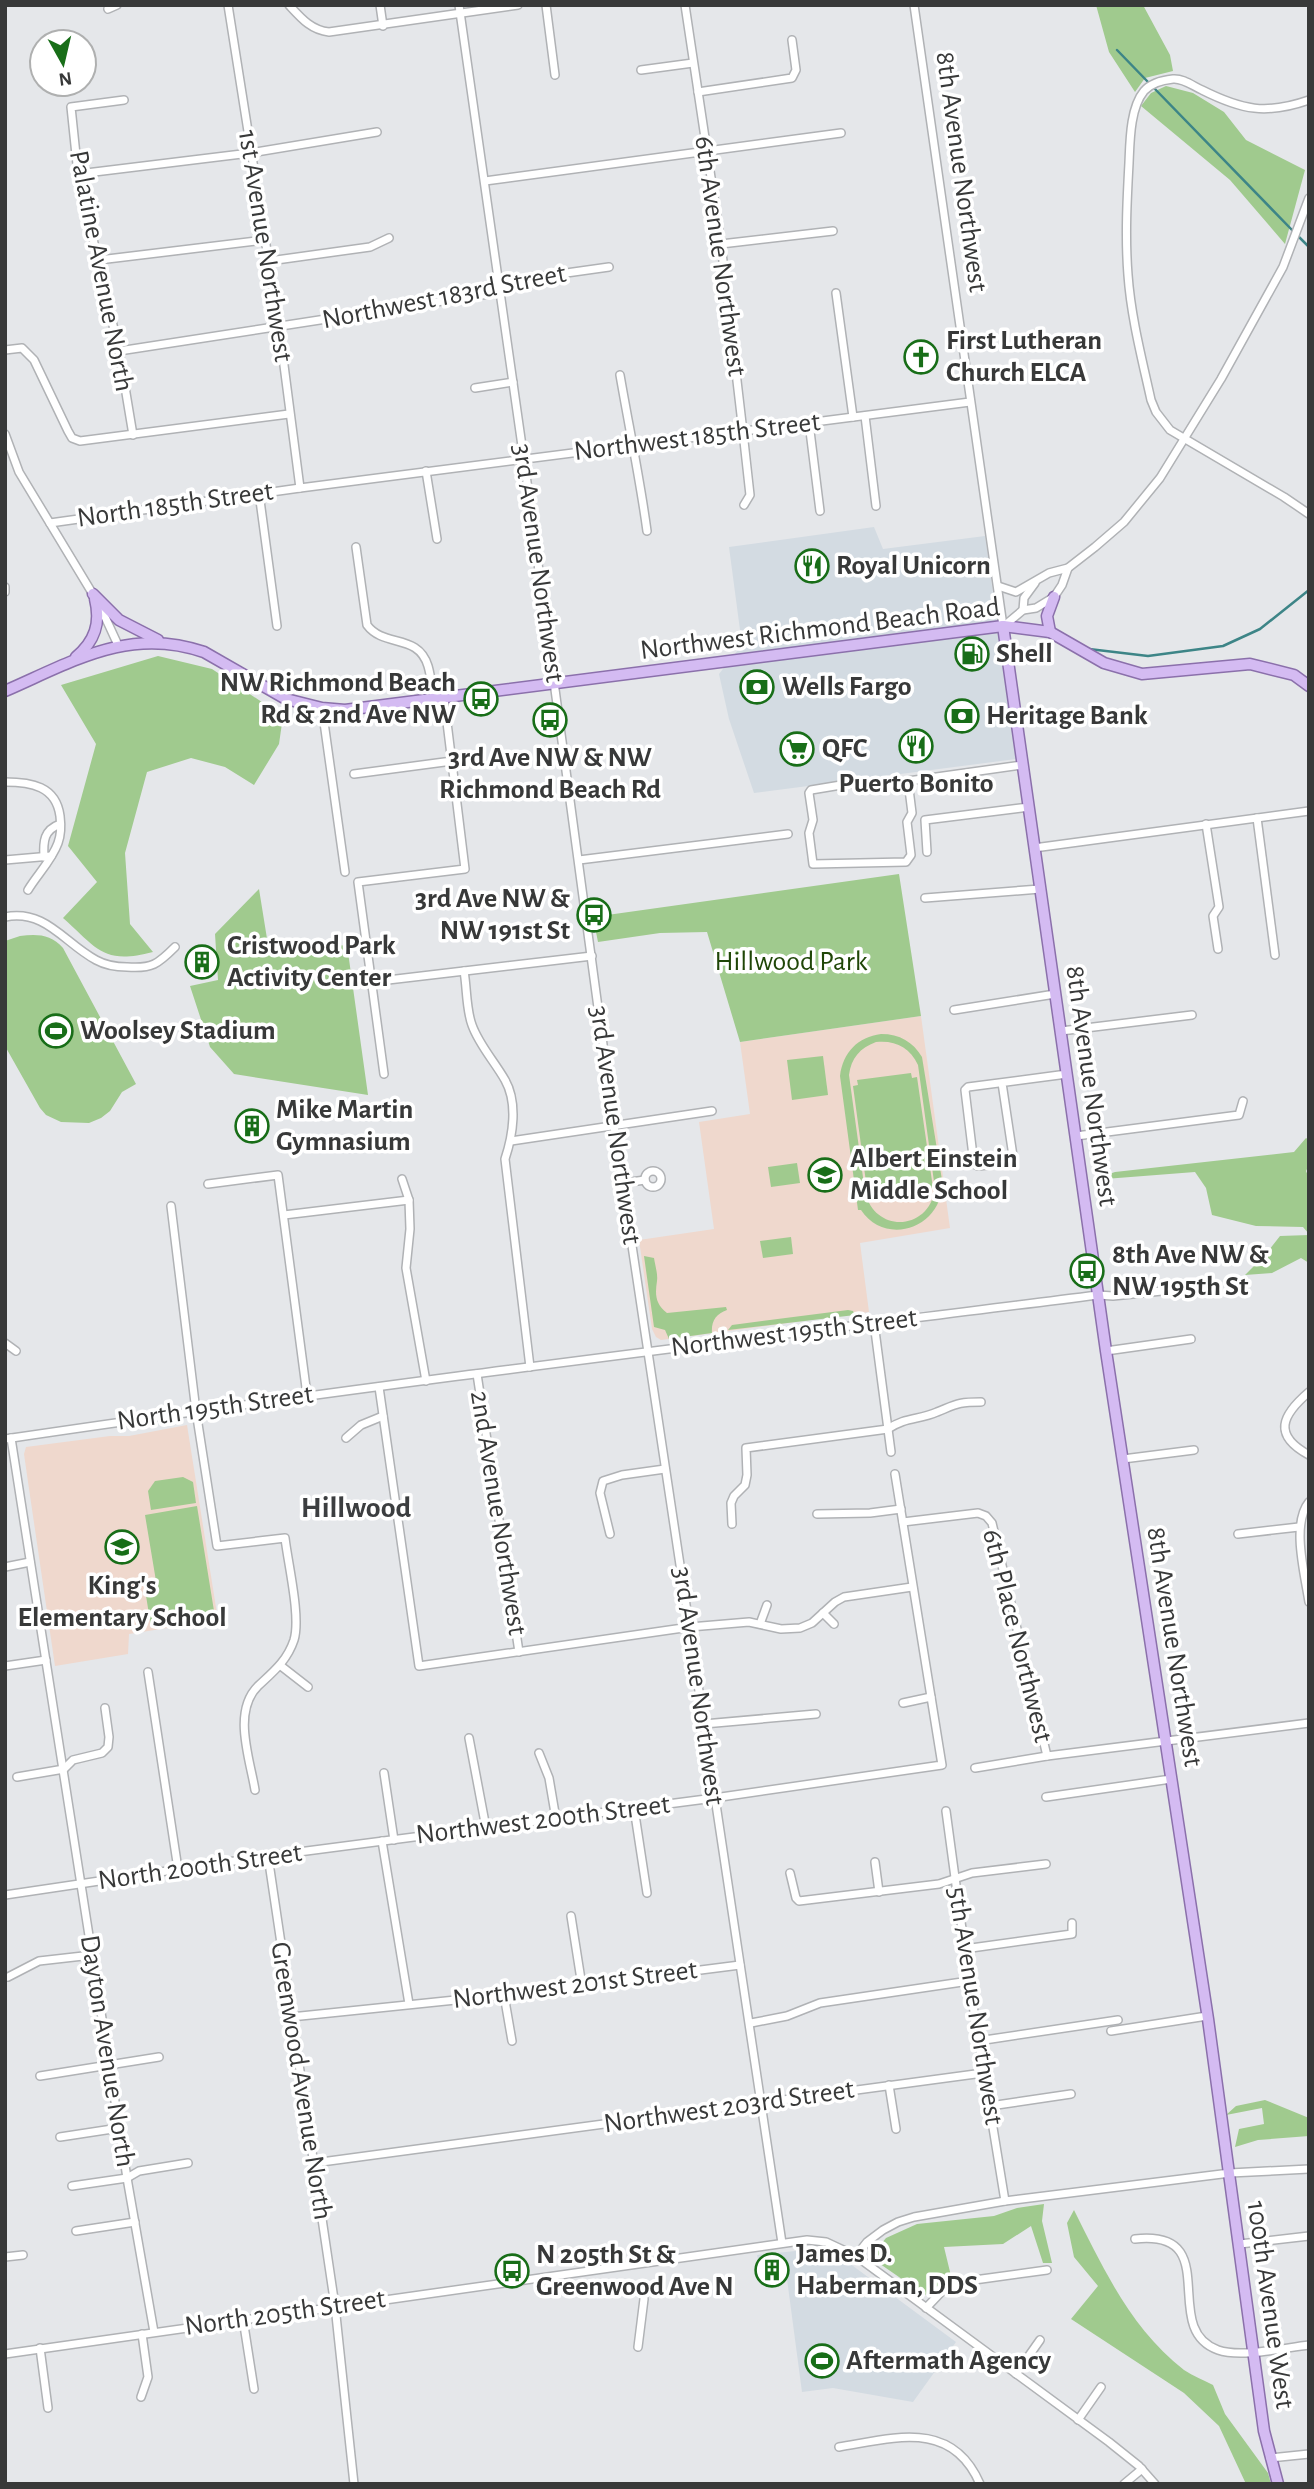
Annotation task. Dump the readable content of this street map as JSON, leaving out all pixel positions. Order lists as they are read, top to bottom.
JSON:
{
  "streets": {
    "main road": ["8th Avenue Northwest", "Northwest Richmond Beach Road", "100th Avenue West"],
    "street": [
      "1st Avenue Northwest",
      "6th Avenue Northwest",
      "Palatine Avenue North",
      "Northwest 183rd Street",
      "Northwest 185th Street",
      "North 185th Street",
      "3rd Avenue Northwest",
      "Northwest 195th Street",
      "North 195th Street",
      "2nd Avenue Northwest",
      "6th Place Northwest",
      "Northwest 200th Street",
      "North 200th Street",
      "Northwest 201st Street",
      "5th Avenue Northwest",
      "Dayton Avenue North",
      "Greenwood Avenue North",
      "Northwest 203rd Street",
      "North 205th Street"
    ]
  },
  "crossings": [
    ["8th Avenue Northwest", "Northwest 185th Street"],
    ["8th Avenue Northwest", "Northwest Richmond Beach Road"],
    ["8th Avenue Northwest", "Northwest 195th Street"],
    ["8th Avenue Northwest", "100th Avenue West"],
    ["1st Avenue Northwest", "Northwest 183rd Street"],
    ["1st Avenue Northwest", "Northwest 185th Street"],
    ["1st Avenue Northwest", "North 185th Street"],
    ["6th Avenue Northwest", "Northwest 185th Street"],
    ["Palatine Avenue North", "Northwest 183rd Street"],
    ["Northwest 183rd Street", "3rd Avenue Northwest"],
    ["Northwest 185th Street", "North 185th Street"],
    ["Northwest 185th Street", "3rd Avenue Northwest"],
    ["3rd Avenue Northwest", "Northwest Richmond Beach Road"],
    ["3rd Avenue Northwest", "Northwest 195th Street"],
    ["3rd Avenue Northwest", "Northwest 200th Street"],
    ["3rd Avenue Northwest", "Northwest 201st Street"],
    ["3rd Avenue Northwest", "Northwest 203rd Street"],
    ["3rd Avenue Northwest", "North 205th Street"],
    ["Northwest 195th Street", "North 195th Street"],
    ["Northwest 195th Street", "2nd Avenue Northwest"],
    ["North 195th Street", "Dayton Avenue North"],
    ["Northwest 200th Street", "North 200th Street"],
    ["North 200th Street", "Dayton Avenue North"],
    ["North 200th Street", "Greenwood Avenue North"],
    ["Northwest 201st Street", "Greenwood Avenue North"],
    ["5th Avenue Northwest", "Northwest 203rd Street"],
    ["Dayton Avenue North", "North 205th Street"],
    ["Greenwood Avenue North", "Northwest 203rd Street"],
    ["Greenwood Avenue North", "North 205th Street"]
  ],
  "districts": ["Hillwood"],
  "parks": ["Hillwood Park"],
  "places": {
    "church": ["First Lutheran Church ELCA"],
    "restaurant": ["Royal Unicorn", "Puerto Bonito"],
    "fuel station": ["Shell"],
    "bank": ["Wells Fargo", "Heritage Bank"],
    "bus stop": [
      "NW Richmond Beach Rd & 2nd Ave NW",
      "3rd Ave NW & NW Richmond Beach Rd",
      "3rd Ave NW & NW 191st St",
      "8th Ave NW & NW 195th St",
      "N 205th St & Greenwood Ave N"
    ],
    "supermarket": ["QFC"],
    "building": ["Cristwood Park Activity Center", "Mike Martin Gymnasium", "James D. Haberman, DDS"],
    "sports": ["Woolsey Stadium", "Aftermath Agency"],
    "school or university": ["Albert Einstein Middle School", "King's Elementary School"]
  },
  "north": "bottom"
}
